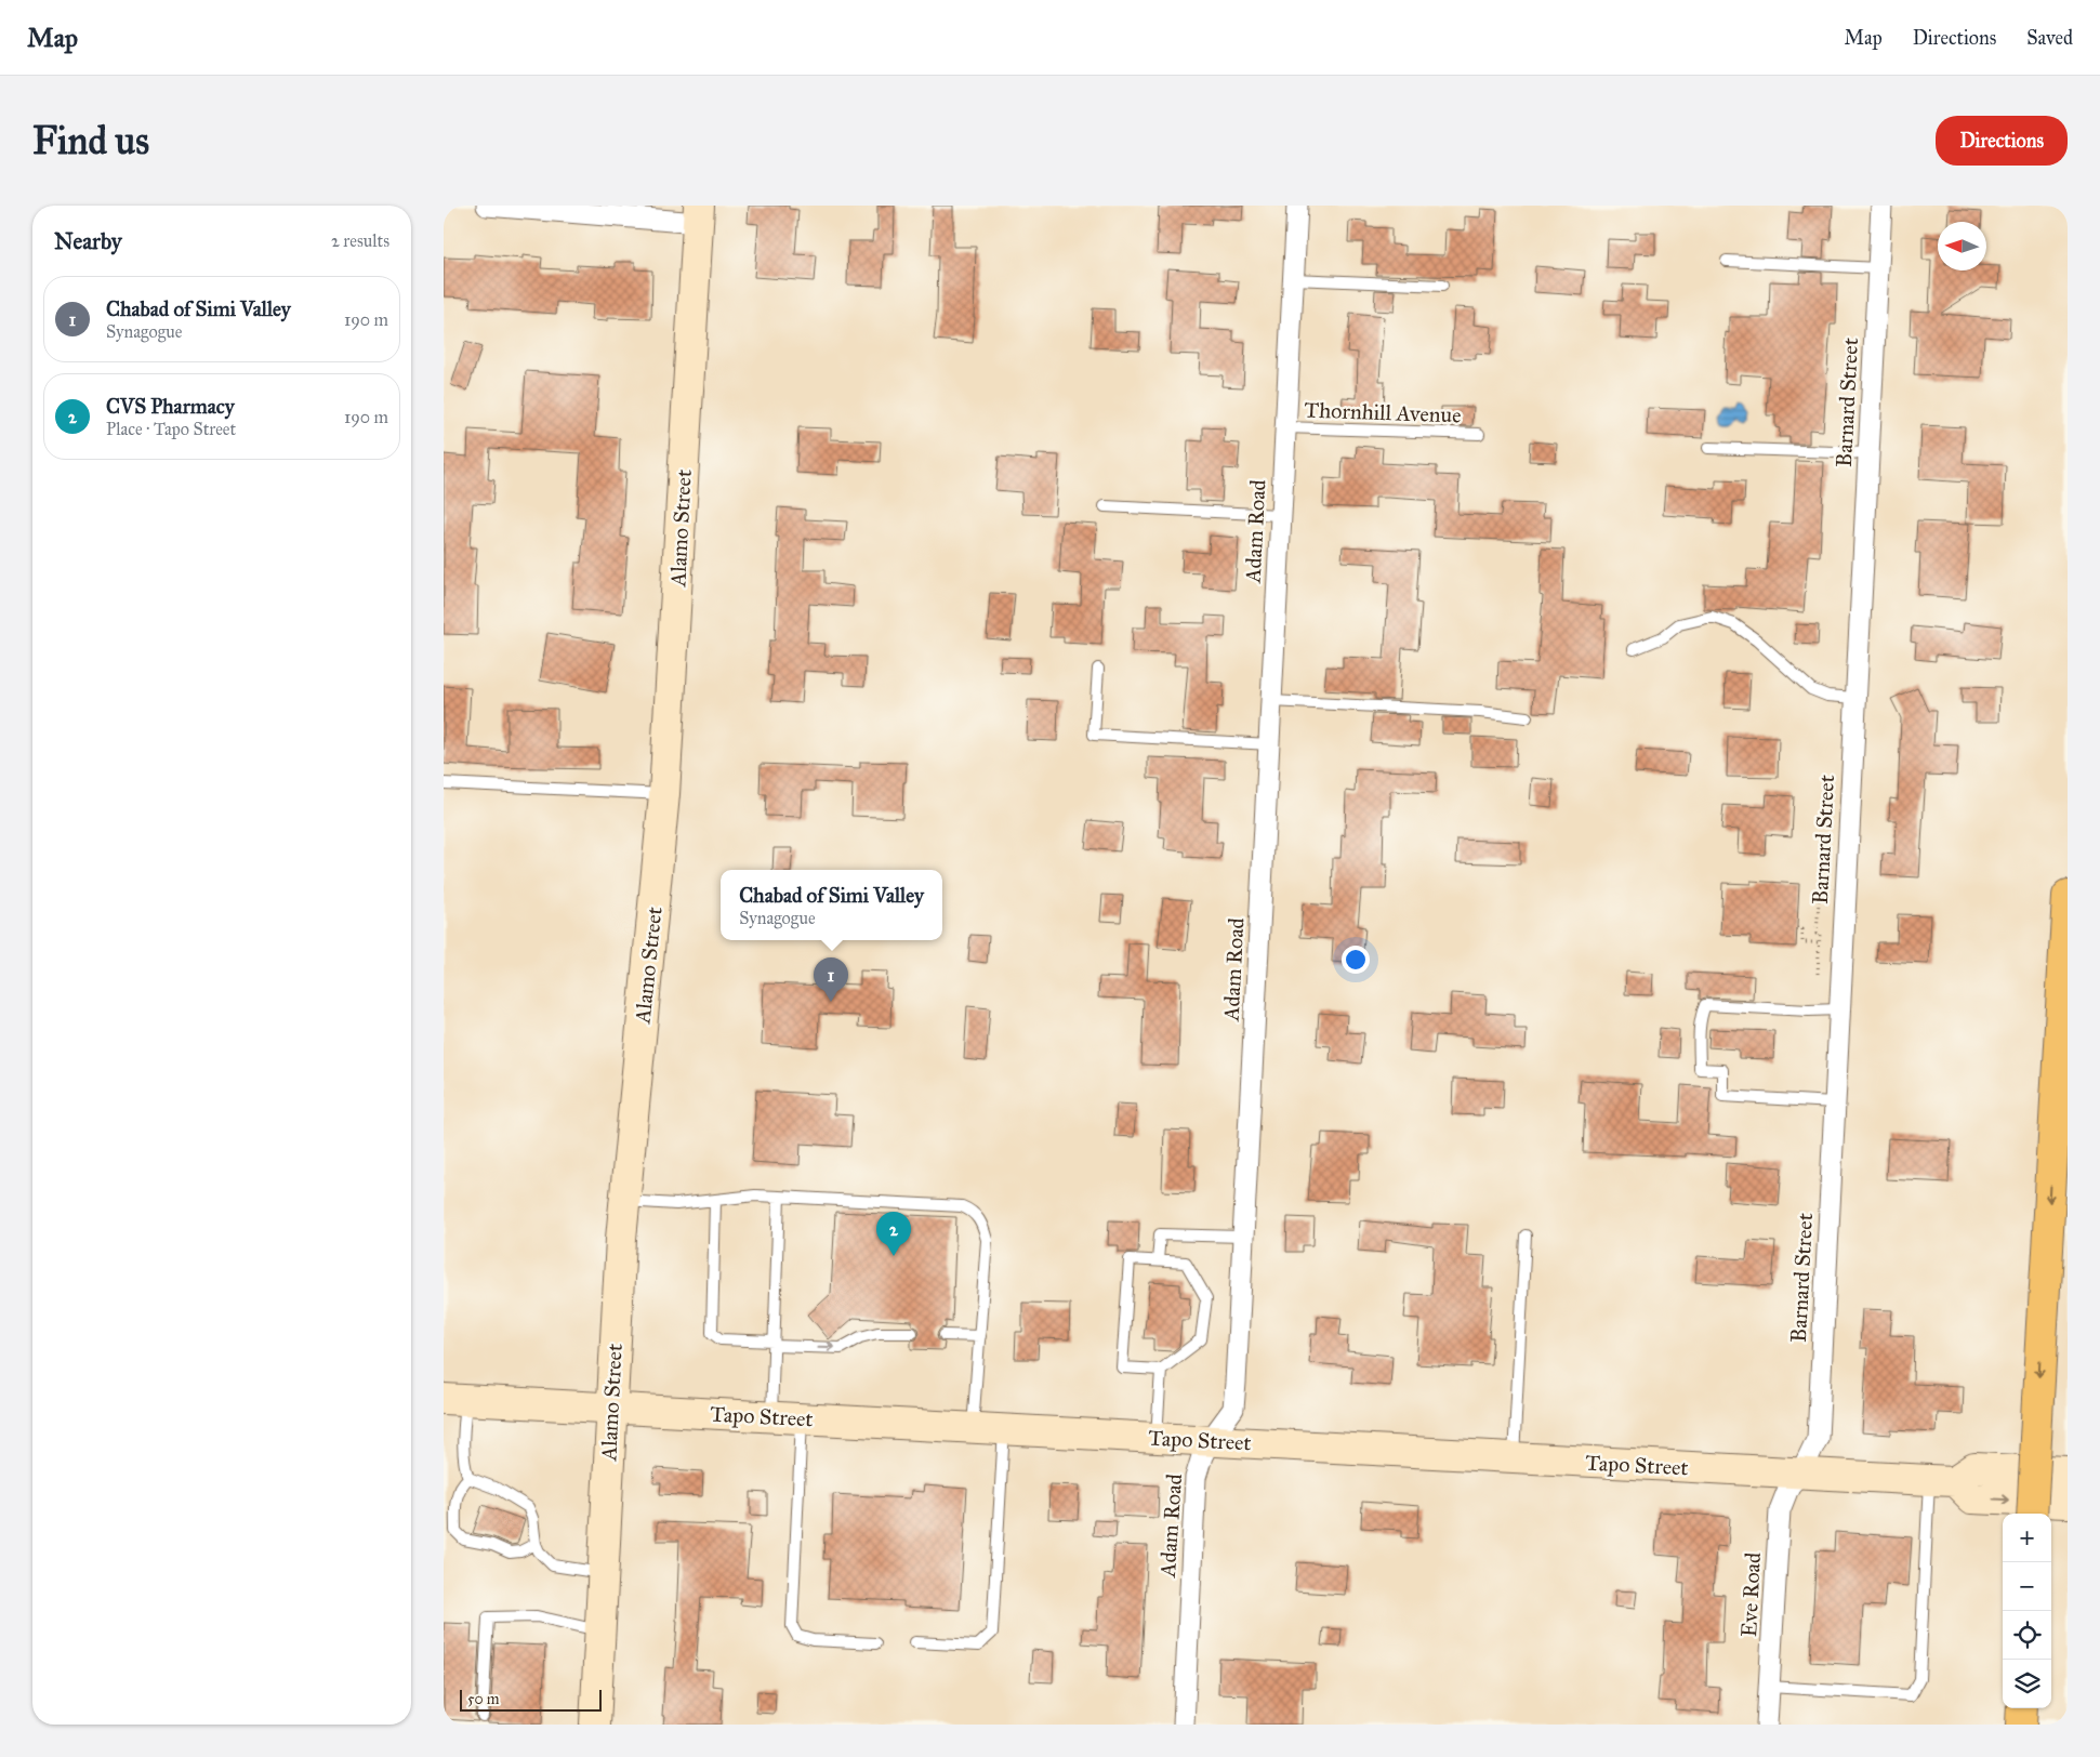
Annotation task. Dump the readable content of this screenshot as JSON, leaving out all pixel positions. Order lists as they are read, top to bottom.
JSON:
{
  "streets": {
    "street": [
      "Barnard Street",
      "Alamo Street",
      "Adam Road",
      "Tapo Street",
      "Eve Road"
    ],
    "lane": ["Thornhill Avenue"]
  },
  "crossings": [
    ["Barnard Street", "Tapo Street"],
    ["Barnard Street", "Eve Road"],
    ["Thornhill Avenue", "Adam Road"],
    ["Alamo Street", "Tapo Street"],
    ["Adam Road", "Tapo Street"],
    ["Tapo Street", "Eve Road"]
  ],
  "scale_bar": "50 m",
  "north": "left",
  "page": {
    "header": "Map",
    "nav": ["Map", "Directions", "Saved"],
    "buttons": "Directions",
    "title": "Find us",
    "heading": ["Nearby", "2 results"],
    "list": [
      {
        "mark": "1",
        "name": "Chabad of Simi Valley",
        "note": "Synagogue",
        "value": "190 m"
      },
      {
        "mark": "2",
        "name": "CVS Pharmacy",
        "note": "Place · Tapo Street",
        "value": "190 m"
      }
    ],
    "popup": ["Chabad of Simi Valley", "Synagogue"],
    "pins": ["1", "2"],
    "map_buttons": ["+", "−"],
    "scale": "50 m"
  }
}
